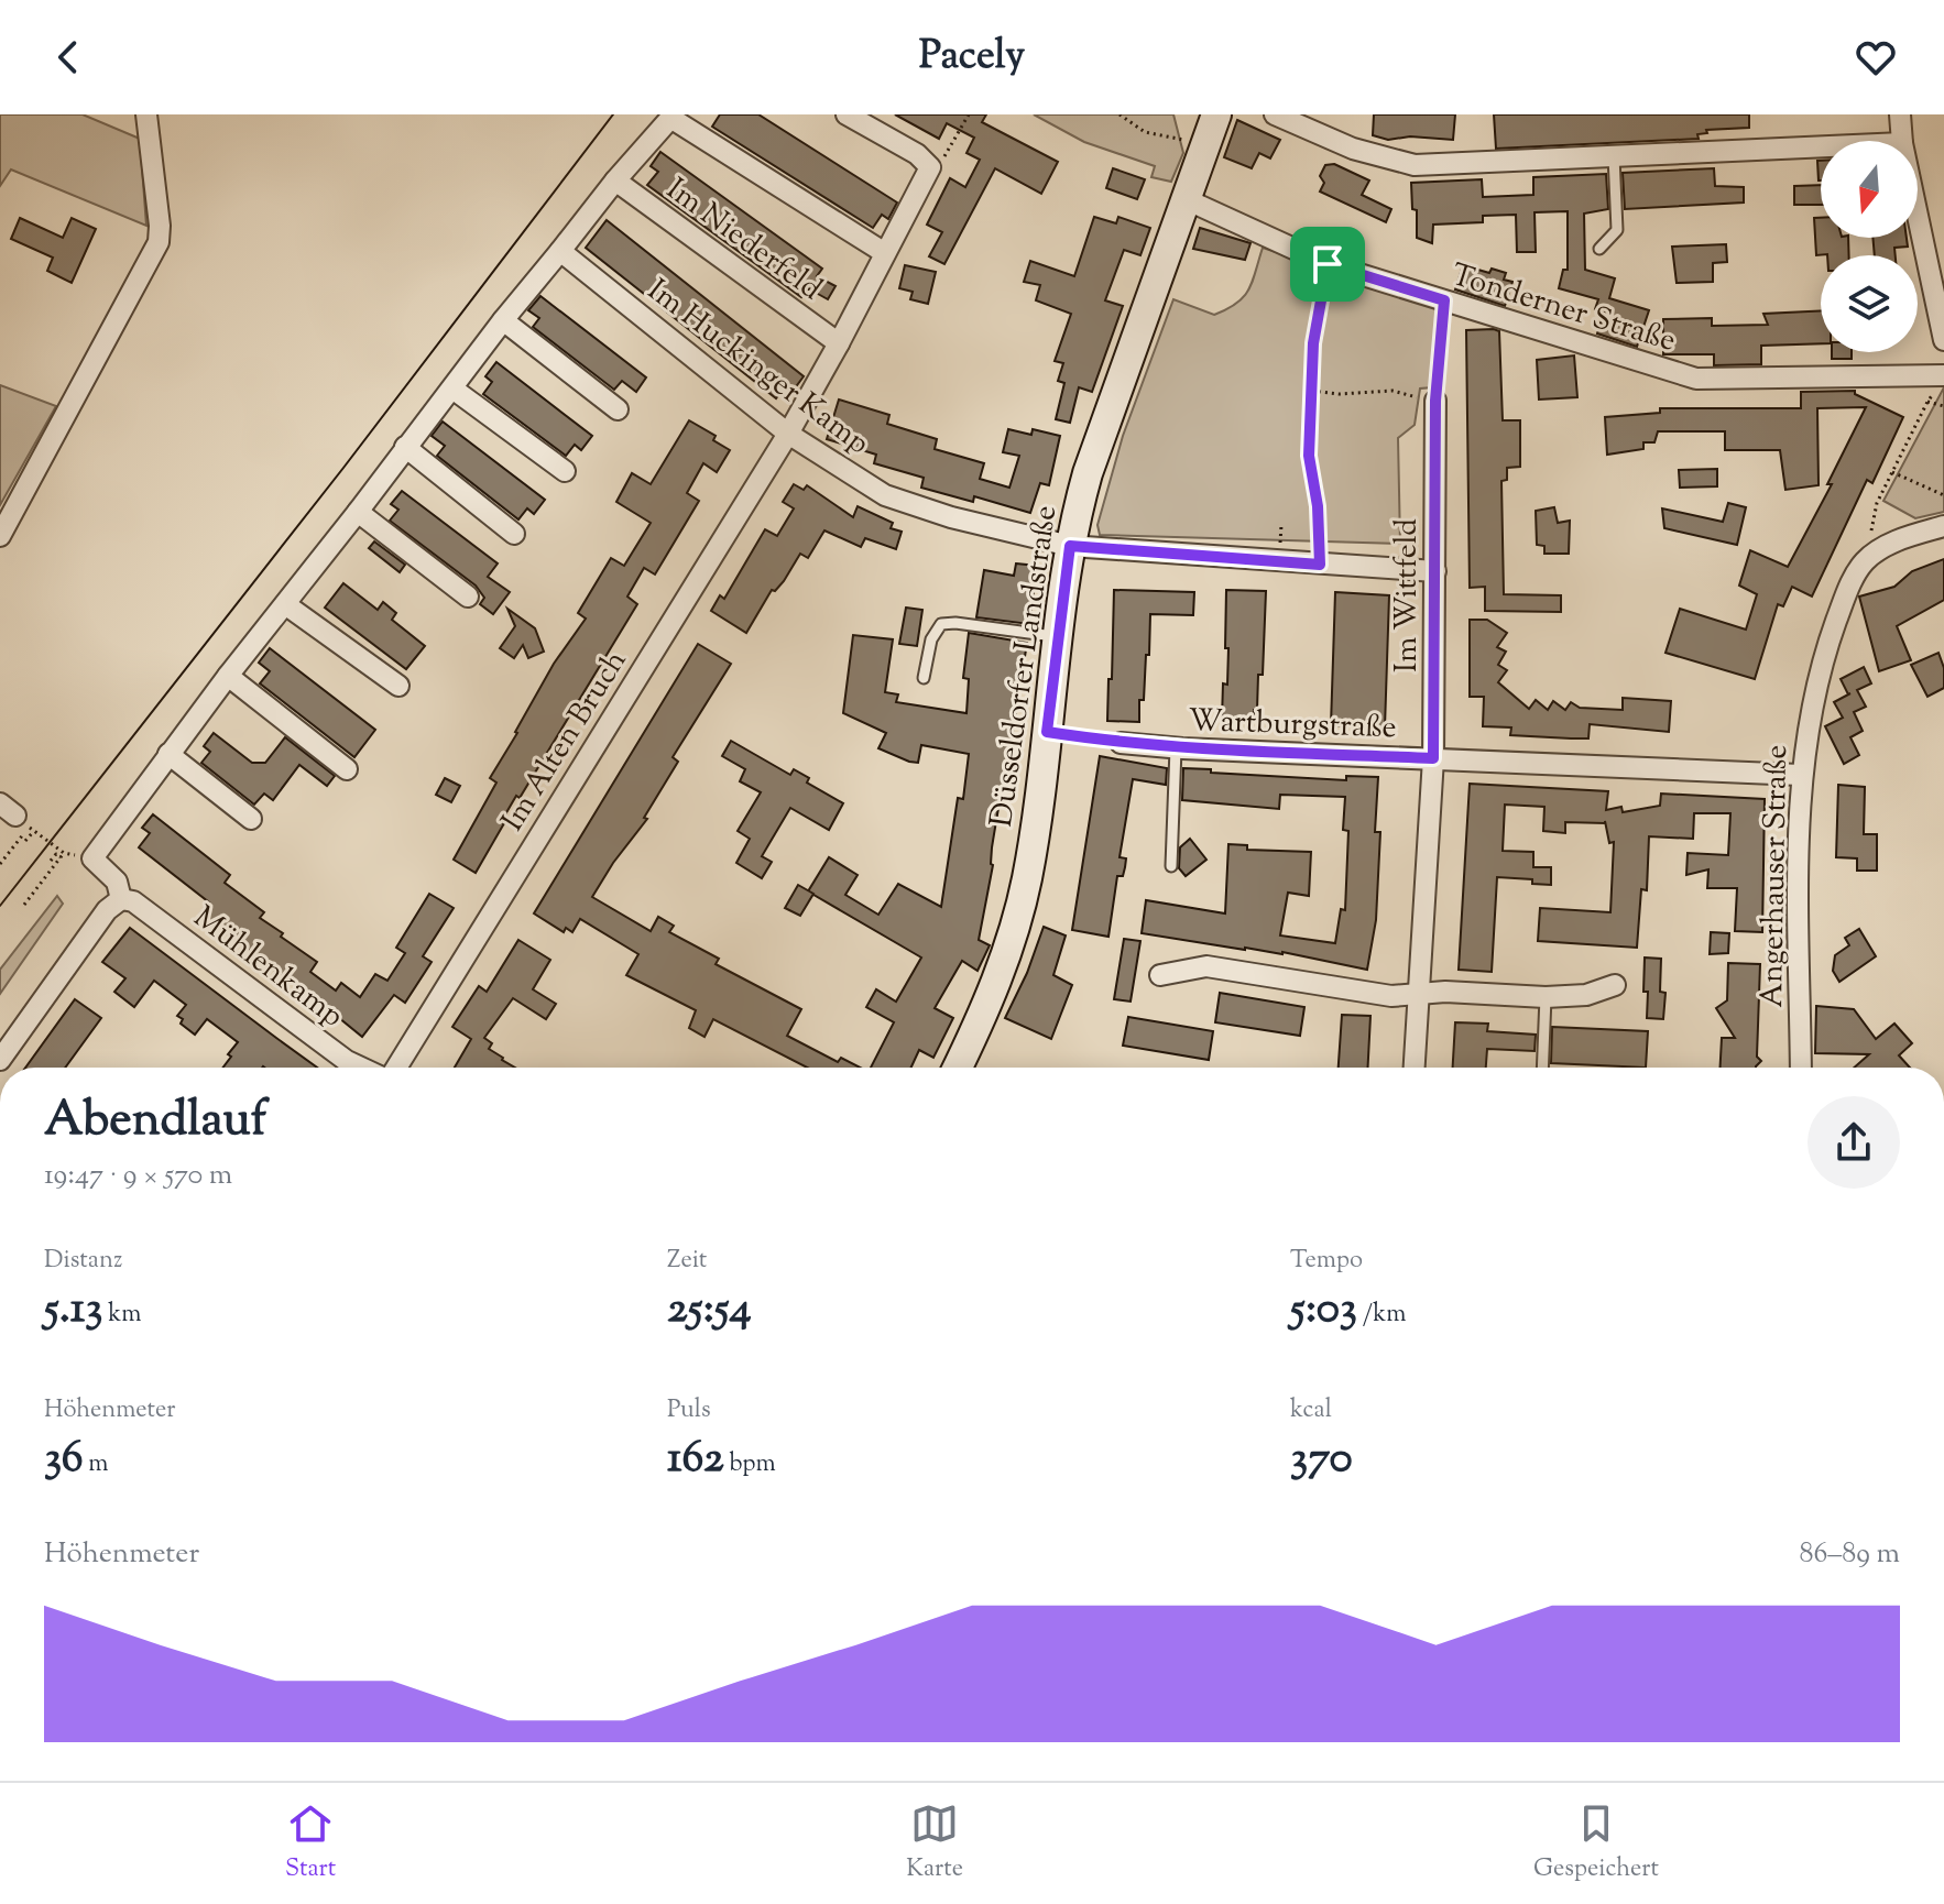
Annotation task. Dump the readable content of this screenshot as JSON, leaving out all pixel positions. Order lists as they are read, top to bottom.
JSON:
{
  "streets": {
    "main road": ["Düsseldorfer Landstraße"],
    "street": [
      "Im Niederfeld",
      "Tonderner Straße",
      "Im Huckinger Kamp",
      "Im Wittfeld",
      "Wartburgstraße",
      "Im Alten Bruch",
      "Angerhauser Straße",
      "Mühlenkamp"
    ]
  },
  "crossings": [
    ["Im Niederfeld", "Im Huckinger Kamp"],
    ["Im Niederfeld", "Im Alten Bruch"],
    ["Tonderner Straße", "Düsseldorfer Landstraße"],
    ["Im Huckinger Kamp", "Im Wittfeld"],
    ["Im Huckinger Kamp", "Düsseldorfer Landstraße"],
    ["Im Huckinger Kamp", "Im Alten Bruch"],
    ["Im Wittfeld", "Wartburgstraße"],
    ["Wartburgstraße", "Angerhauser Straße"]
  ],
  "north": "bottom",
  "page": {
    "header": "Pacely",
    "heading": ["Abendlauf", "19:47 · 9 × 570 m"],
    "stats": [
      ["Distanz", "5.13 km"],
      ["Zeit", "25:54"],
      ["Tempo", "5:03 /km"],
      ["Höhenmeter", "36 m"],
      ["Puls", "162 bpm"],
      ["kcal", "370"]
    ],
    "chart": ["Höhenmeter", "86–89 m"],
    "tabs": ["Start", "Karte", "Gespeichert"]
  }
}
